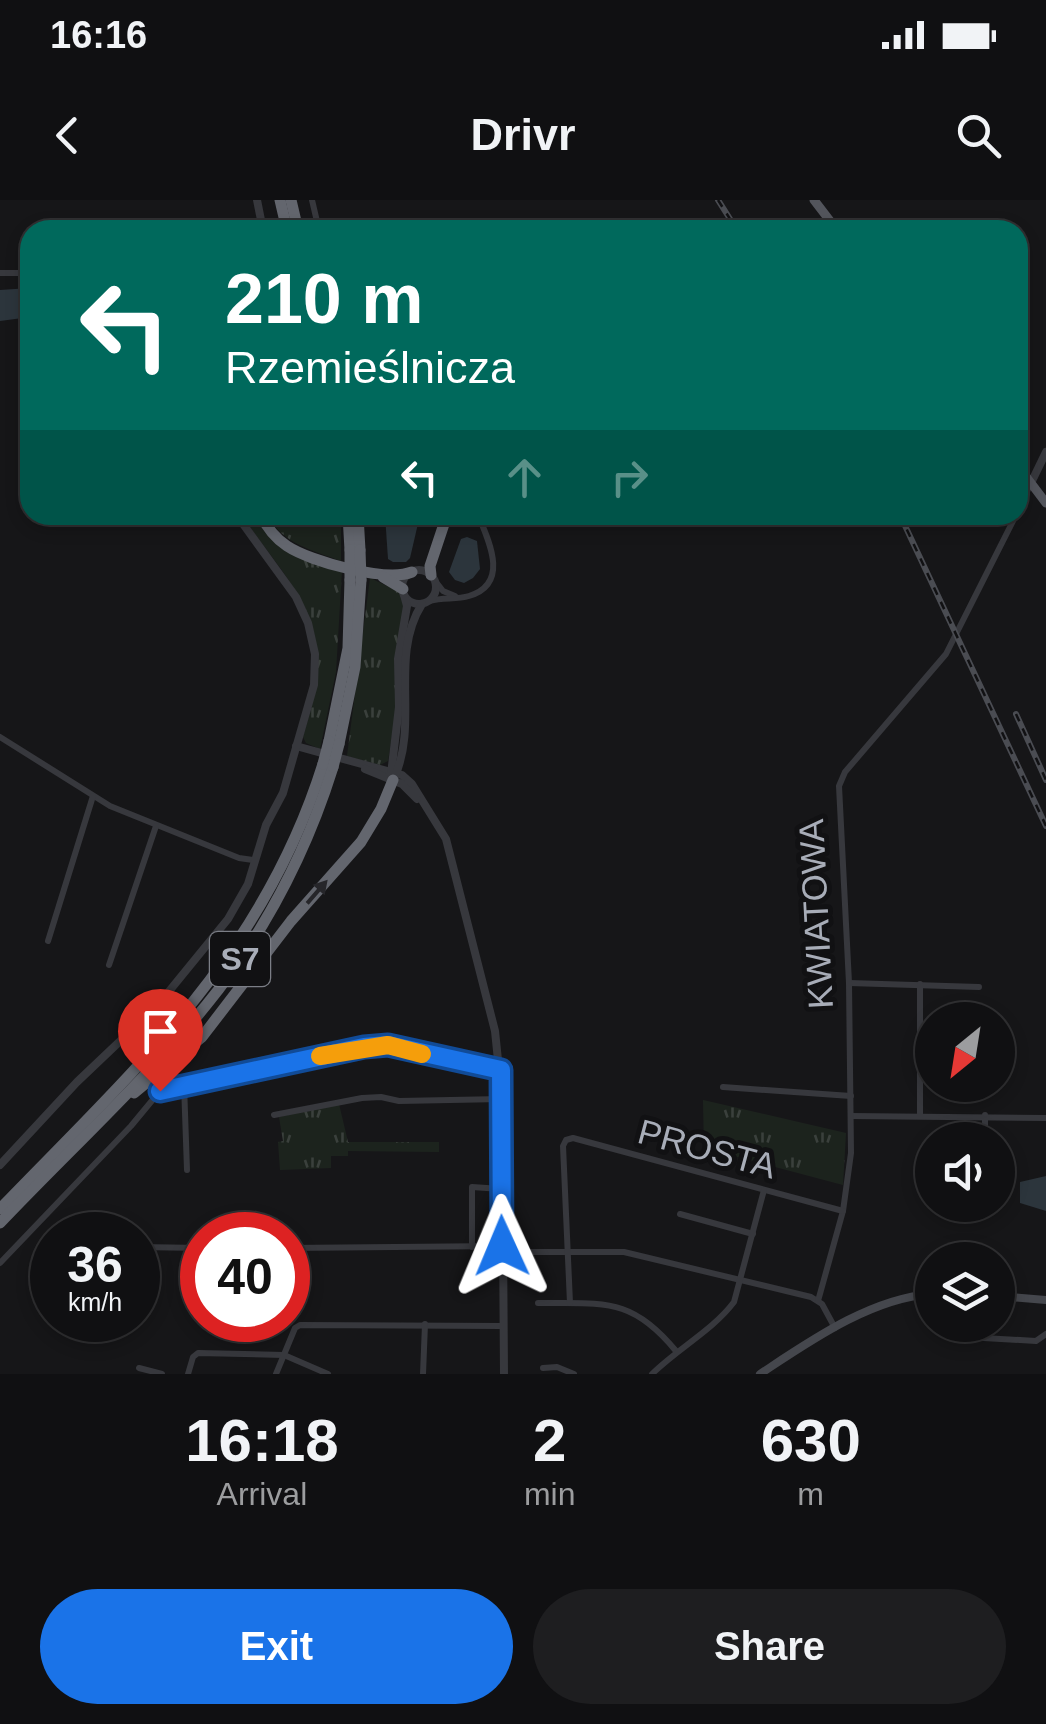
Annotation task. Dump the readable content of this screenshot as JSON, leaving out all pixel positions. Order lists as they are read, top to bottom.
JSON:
{
  "streets": {
    "highway": ["S7"],
    "street": ["KWIATOWA", "PROSTA"]
  },
  "crossings": [
    ["KWIATOWA", "PROSTA"]
  ],
  "north": "bottom left",
  "page": {
    "status": "16:16",
    "header": "Drivr",
    "turn": ["210 m", "Rzemieślnicza"],
    "speed": "36 km/h",
    "limit": "40",
    "eta": [
      "16:18",
      "Arrival",
      "2",
      "min",
      "630",
      "m"
    ],
    "buttons": ["Exit", "Share"]
  }
}
